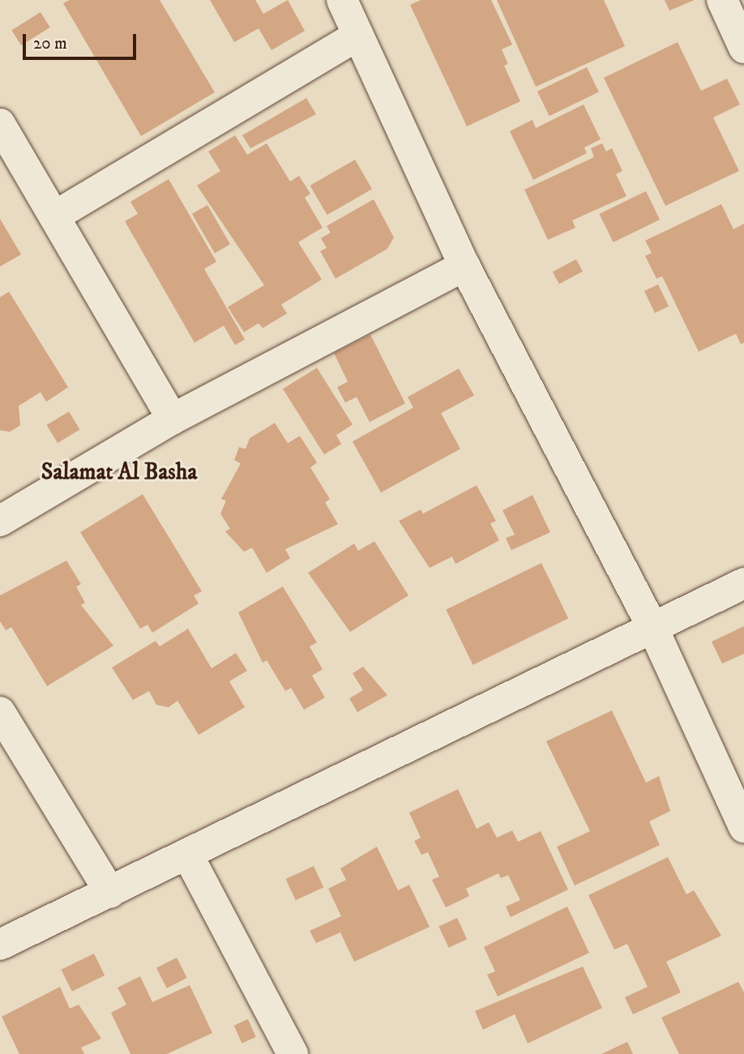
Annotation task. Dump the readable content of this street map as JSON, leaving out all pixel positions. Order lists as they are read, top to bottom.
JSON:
{
  "districts": ["Salamat Al Basha"],
  "scale_bar": "20 m"
}
